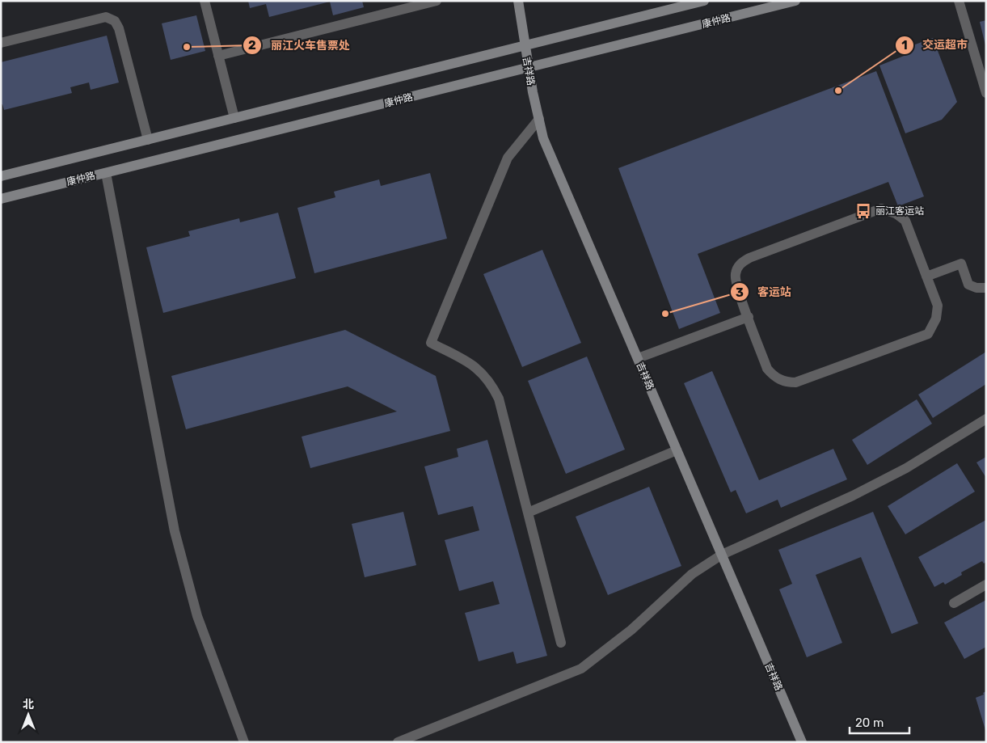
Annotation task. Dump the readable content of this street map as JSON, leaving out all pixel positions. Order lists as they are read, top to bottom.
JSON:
{
  "streets": {
    "main road": ["康仲路", "吉祥路"]
  },
  "crossings": [
    ["康仲路", "吉祥路"]
  ],
  "places": {
    "other": ["丽江火车售票处", "交运超市", "客运站"],
    "bus stop": ["丽江客运站"]
  },
  "scale_bar": "20 m",
  "north": "top"
}
